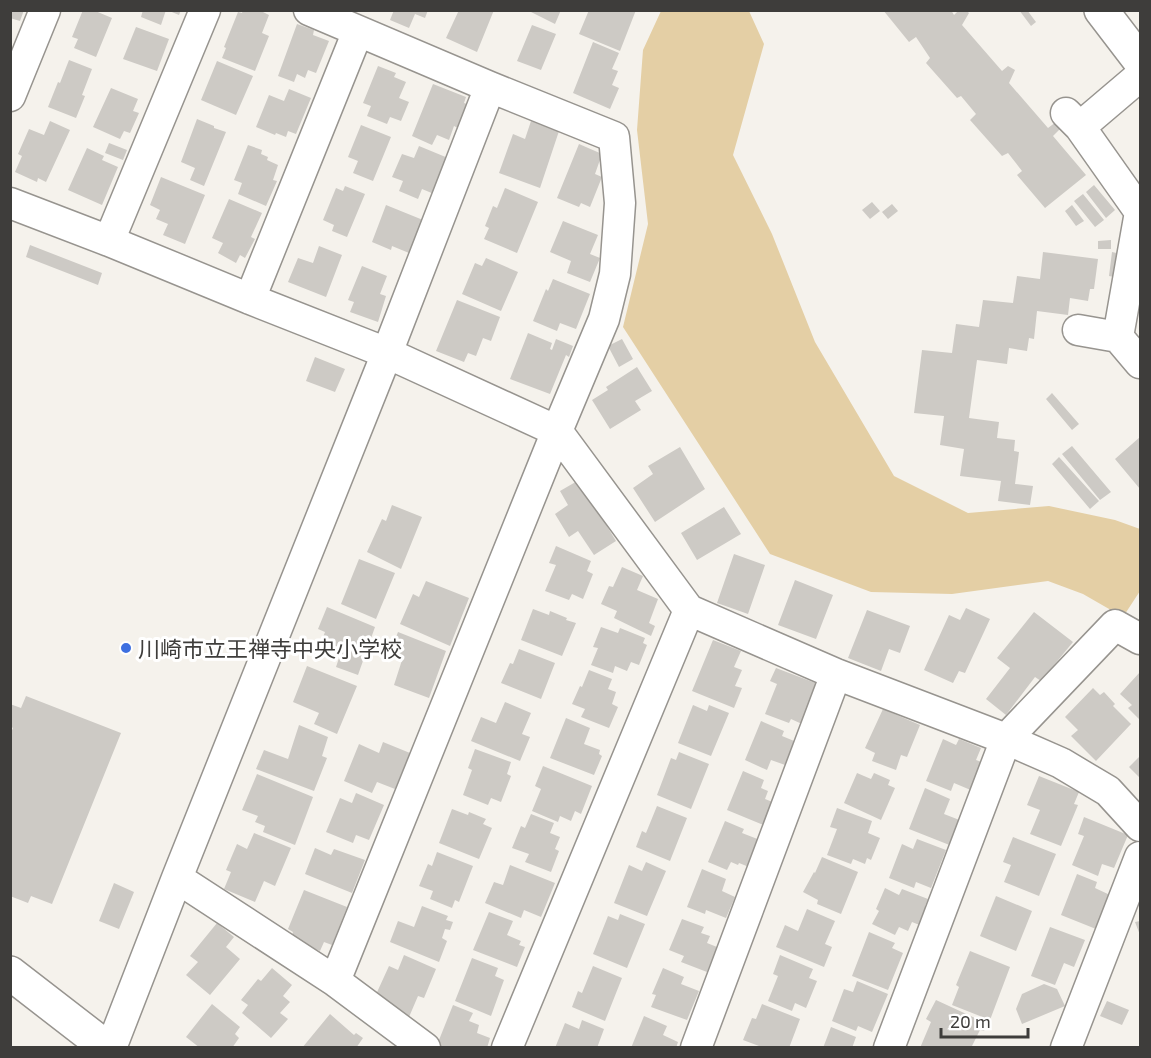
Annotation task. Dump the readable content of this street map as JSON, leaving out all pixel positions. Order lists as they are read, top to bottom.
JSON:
{
  "places": ["川崎市立王禅寺中央小学校"],
  "scale_bar": "20 m"
}
